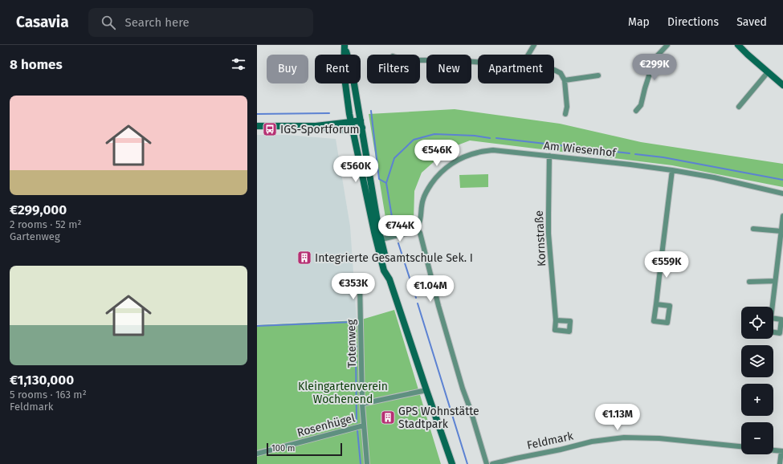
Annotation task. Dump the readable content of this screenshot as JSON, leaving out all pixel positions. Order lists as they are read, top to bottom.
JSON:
{
  "streets": {
    "street": [
      "Am Wiesenhof",
      "Kornstraße",
      "Totenweg",
      "Rosenhügel",
      "Feldmark"
    ]
  },
  "crossings": [
    ["Am Wiesenhof", "Kornstraße"],
    ["Totenweg", "Rosenhügel"]
  ],
  "parks": ["Kleingartenverein Wochenend"],
  "places": {
    "bus stop": ["IGS-Sportforum"],
    "building": ["Integrierte Gesamtschule Sek. I", "GPS Wohnstätte Stadtpark"]
  },
  "scale_bar": "100 m",
  "page": {
    "header": "Casavia",
    "search": "Search here",
    "nav": ["Map", "Directions", "Saved"],
    "heading": "8 homes",
    "price": [
      "€299K",
      "€546K",
      "€560K",
      "€744K",
      "€559K",
      "€353K",
      "€1.04M",
      "€1.13M"
    ],
    "chip": [
      "Buy",
      "Rent",
      "Filters",
      "New",
      "Apartment"
    ],
    "list": [
      {
        "name": "€299,000",
        "note": "2 rooms · 52 m² · Gartenweg"
      },
      {
        "name": "€1,130,000",
        "note": "5 rooms · 163 m² · Feldmark"
      }
    ],
    "map_buttons": ["+", "−"],
    "scale": "100 m"
  }
}
